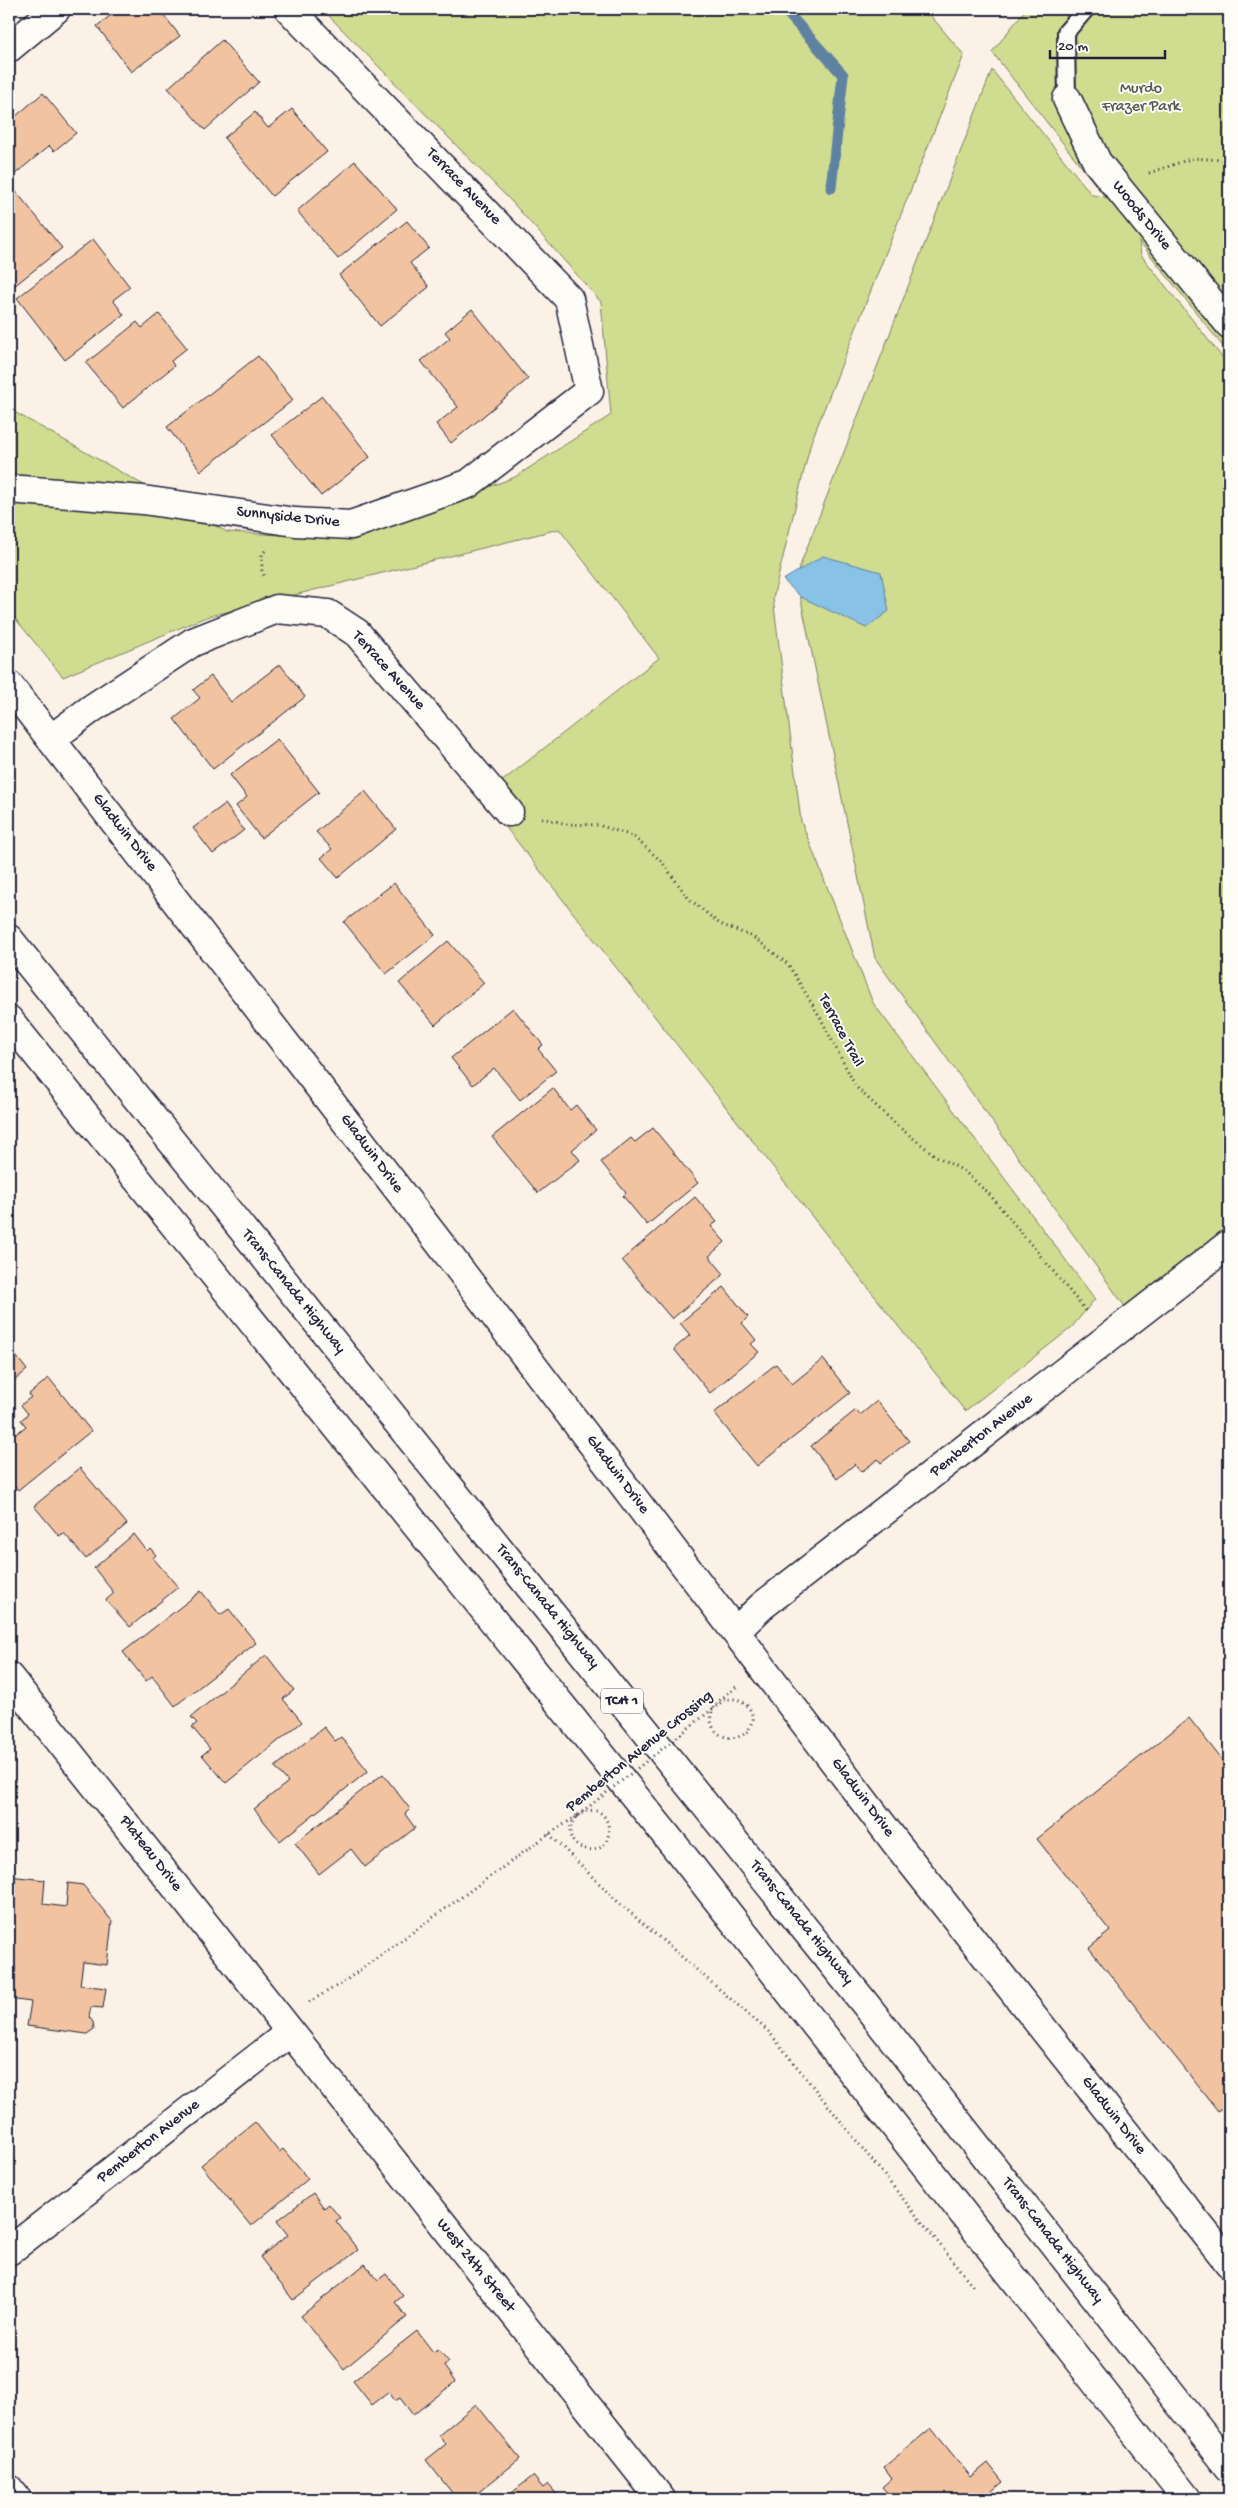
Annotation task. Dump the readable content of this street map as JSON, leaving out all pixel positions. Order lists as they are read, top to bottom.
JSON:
{
  "streets": {
    "main road": [
      "Terrace Avenue",
      "Woods Drive",
      "Sunnyside Drive",
      "Gladwin Drive",
      "Trans-Canada Highway",
      "Pemberton Avenue",
      "TCH 1",
      "Plateau Drive",
      "West 24th Street"
    ],
    "path": ["Terrace Trail", "Pemberton Avenue Crossing"]
  },
  "crossings": [
    ["Terrace Avenue", "Sunnyside Drive"],
    ["Terrace Avenue", "Gladwin Drive"],
    ["Terrace Avenue", "Terrace Trail"],
    ["Gladwin Drive", "Pemberton Avenue"],
    ["Terrace Trail", "Pemberton Avenue"],
    ["Pemberton Avenue", "Plateau Drive"],
    ["Pemberton Avenue", "West 24th Street"],
    ["Plateau Drive", "West 24th Street"]
  ],
  "parks": ["Murdo Frazer Park"],
  "scale_bar": "20 m"
}
